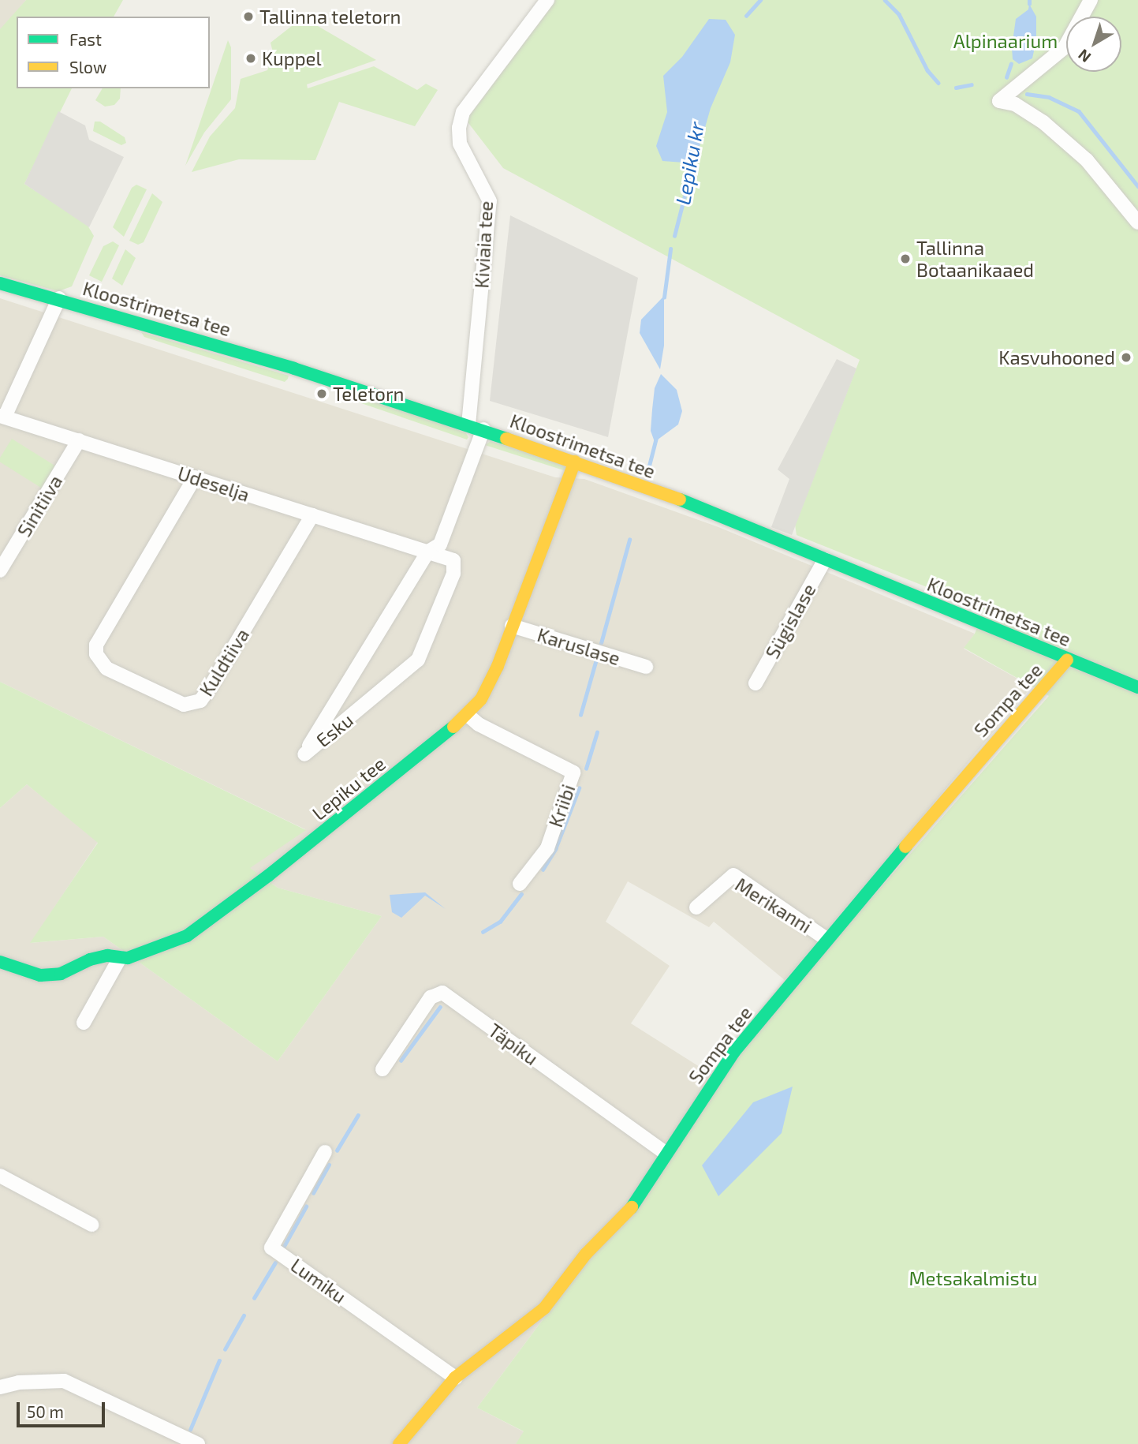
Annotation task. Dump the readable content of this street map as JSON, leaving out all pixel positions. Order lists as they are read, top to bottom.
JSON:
{
  "streets": {
    "street": [
      "Kiviaia tee",
      "Kloostrimetsa tee",
      "Udeselja",
      "Sinitiiva",
      "Sügislase",
      "Karuslase",
      "Kuldtiiva",
      "Sompa tee",
      "Esku",
      "Lepiku tee",
      "Kriibi",
      "Merikanni",
      "Täpiku",
      "Lumiku"
    ]
  },
  "crossings": [
    ["Kiviaia tee", "Kloostrimetsa tee"],
    ["Kloostrimetsa tee", "Sügislase"],
    ["Kloostrimetsa tee", "Sompa tee"],
    ["Kloostrimetsa tee", "Esku"],
    ["Kloostrimetsa tee", "Lepiku tee"],
    ["Udeselja", "Sinitiiva"],
    ["Udeselja", "Kuldtiiva"],
    ["Udeselja", "Esku"],
    ["Karuslase", "Lepiku tee"],
    ["Sompa tee", "Merikanni"],
    ["Sompa tee", "Täpiku"],
    ["Sompa tee", "Lumiku"],
    ["Lepiku tee", "Kriibi"]
  ],
  "water": ["Lepiku kr"],
  "parks": ["Alpinaarium", "Metsakalmistu"],
  "places": [
    "Tallinna teletorn",
    "Kuppel",
    "Tallinna Botaanikaaed",
    "Kasvuhooned",
    "Teletorn"
  ],
  "legend": ["Fast", "Slow"],
  "scale_bar": "50 m",
  "north": "bottom left"
}
